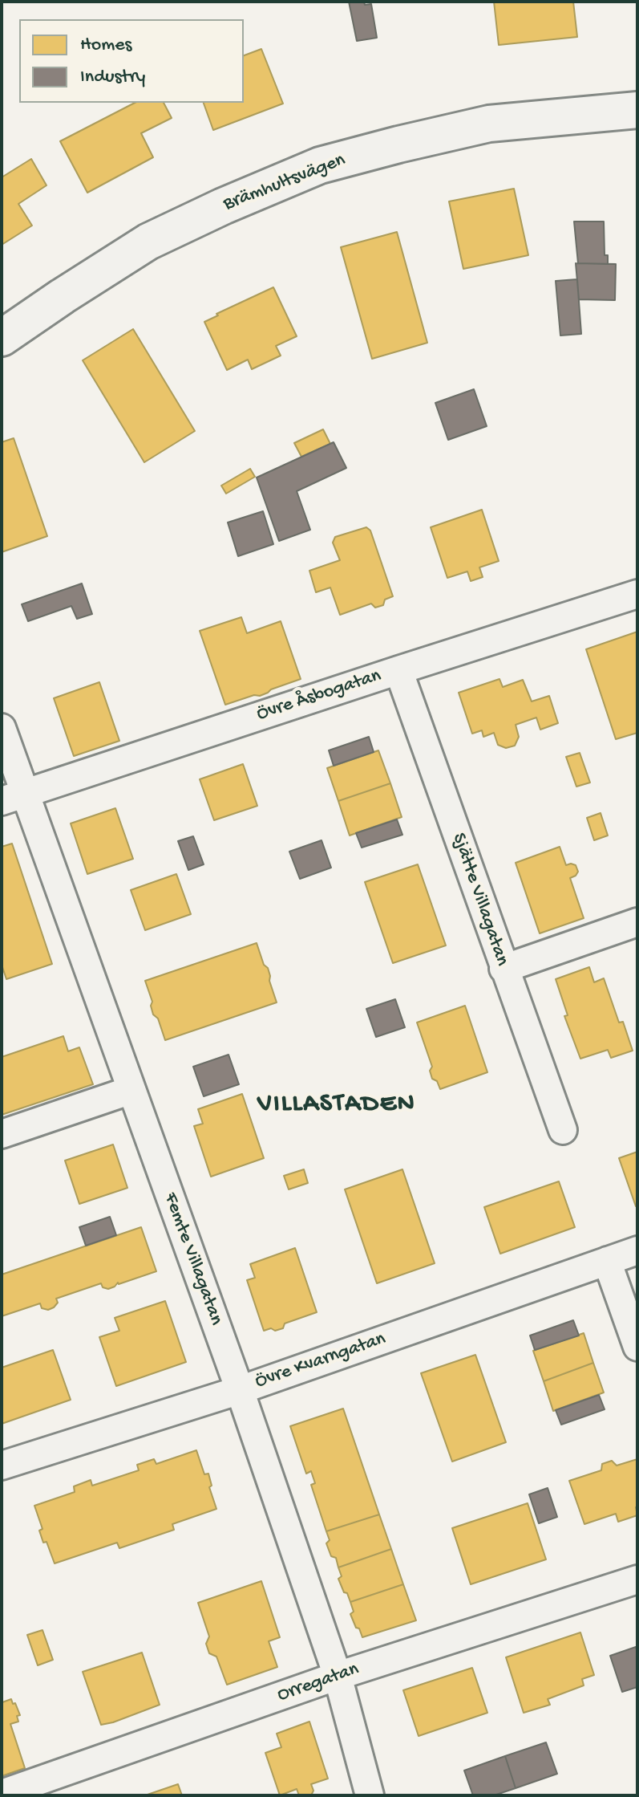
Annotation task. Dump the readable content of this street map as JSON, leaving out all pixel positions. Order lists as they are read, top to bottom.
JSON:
{
  "streets": {
    "street": [
      "Brämhultsvägen",
      "Övre Åsbogatan",
      "Sjätte Villagatan",
      "Femte Villagatan",
      "Övre Kvarngatan",
      "Orregatan"
    ]
  },
  "crossings": [
    ["Övre Åsbogatan", "Sjätte Villagatan"],
    ["Övre Åsbogatan", "Femte Villagatan"],
    ["Femte Villagatan", "Övre Kvarngatan"],
    ["Femte Villagatan", "Orregatan"]
  ],
  "districts": ["VILLASTADEN"],
  "legend": ["Homes", "Industry"]
}
